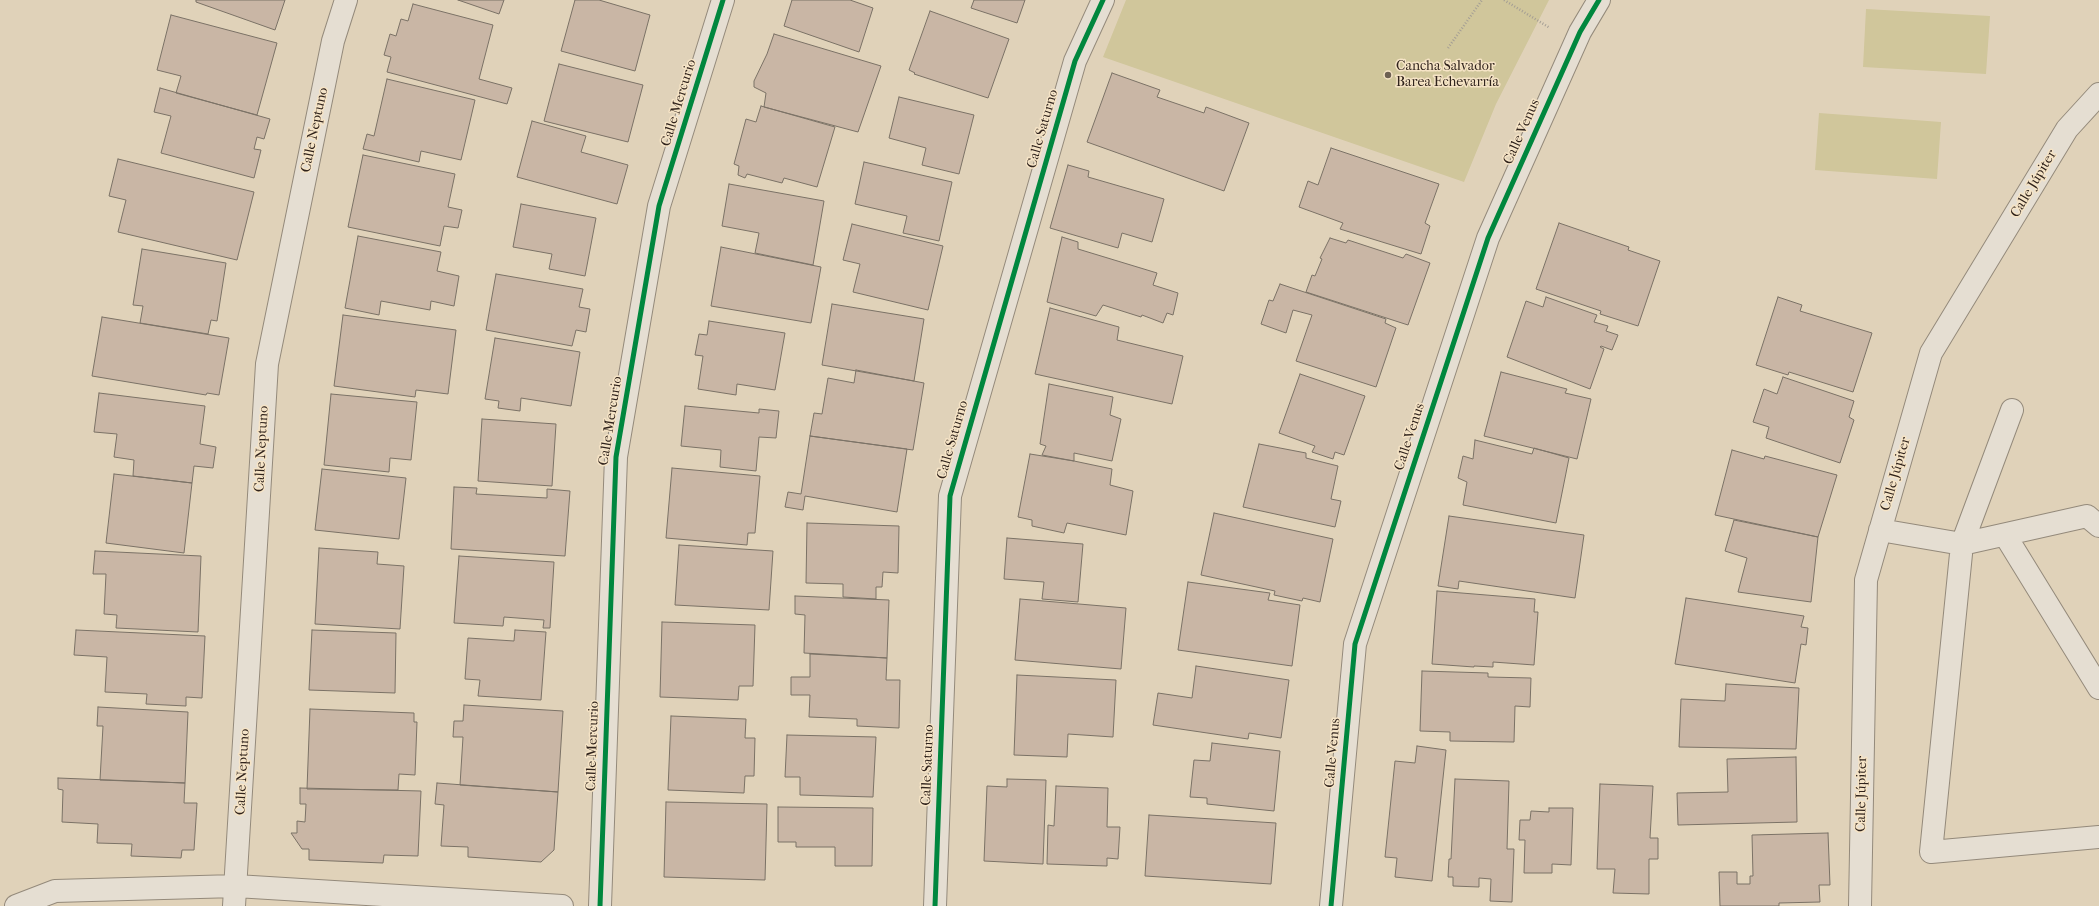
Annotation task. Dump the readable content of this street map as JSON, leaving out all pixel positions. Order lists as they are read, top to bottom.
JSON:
{
  "streets": {
    "street": [
      "Calle Mercurio",
      "Calle Saturno",
      "Calle Neptuno",
      "Calle Venus",
      "Calle Júpiter"
    ]
  },
  "places": ["Cancha Salvador Barea Echevarría"]
}
